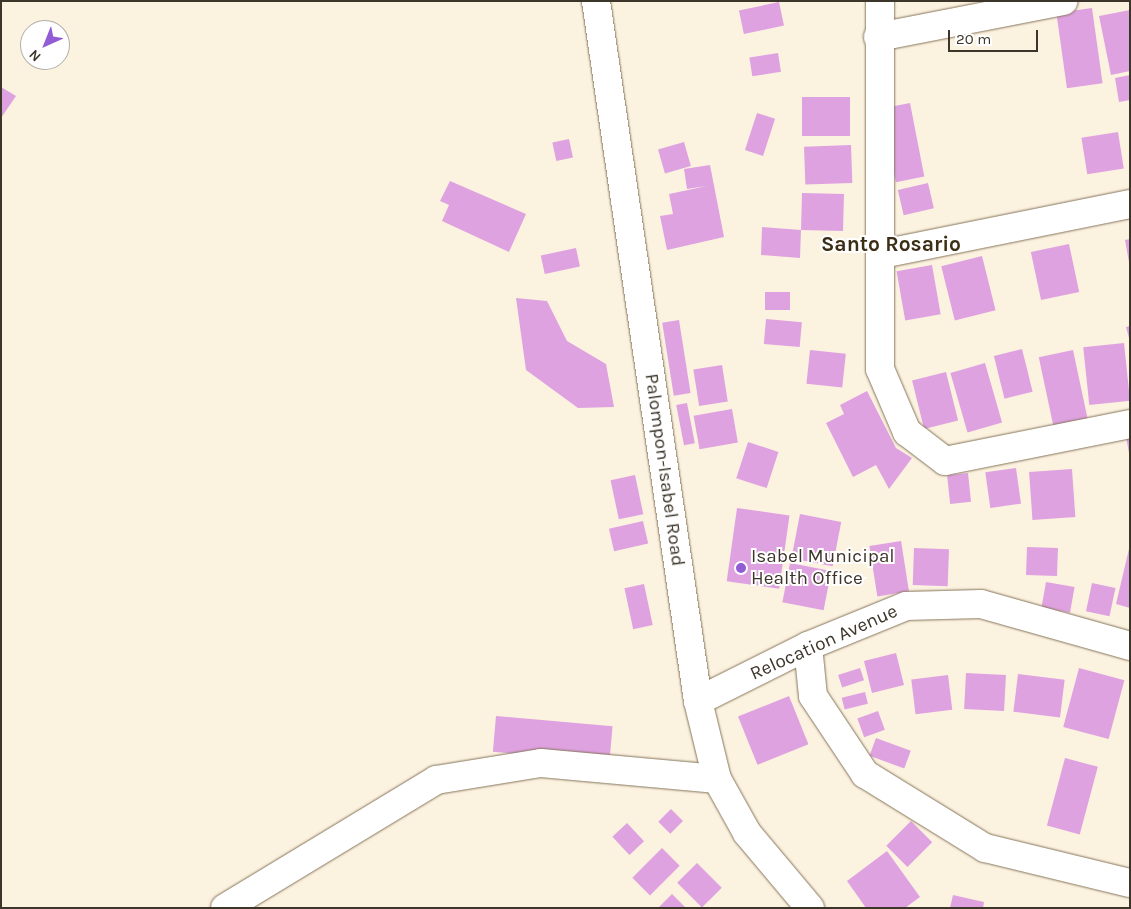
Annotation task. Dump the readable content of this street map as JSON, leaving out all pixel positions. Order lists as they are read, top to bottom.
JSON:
{
  "streets": {
    "main road": ["Palompon-Isabel Road", "Relocation Avenue"]
  },
  "crossings": [
    ["Palompon-Isabel Road", "Relocation Avenue"]
  ],
  "districts": ["Santo Rosario"],
  "places": ["Isabel Municipal Health Office"],
  "scale_bar": "20 m",
  "north": "bottom left"
}
